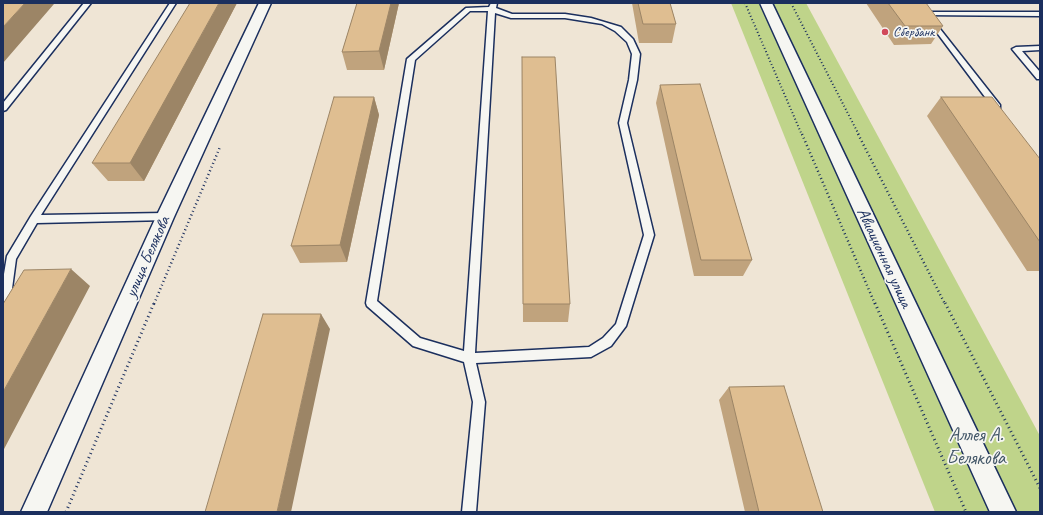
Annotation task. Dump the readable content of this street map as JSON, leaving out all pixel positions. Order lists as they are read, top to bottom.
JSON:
{
  "streets": {
    "street": ["улица Белякова", "Авиационная улица"]
  },
  "parks": ["Аллея А. Белякова"],
  "places": ["Сбербанк"]
}
